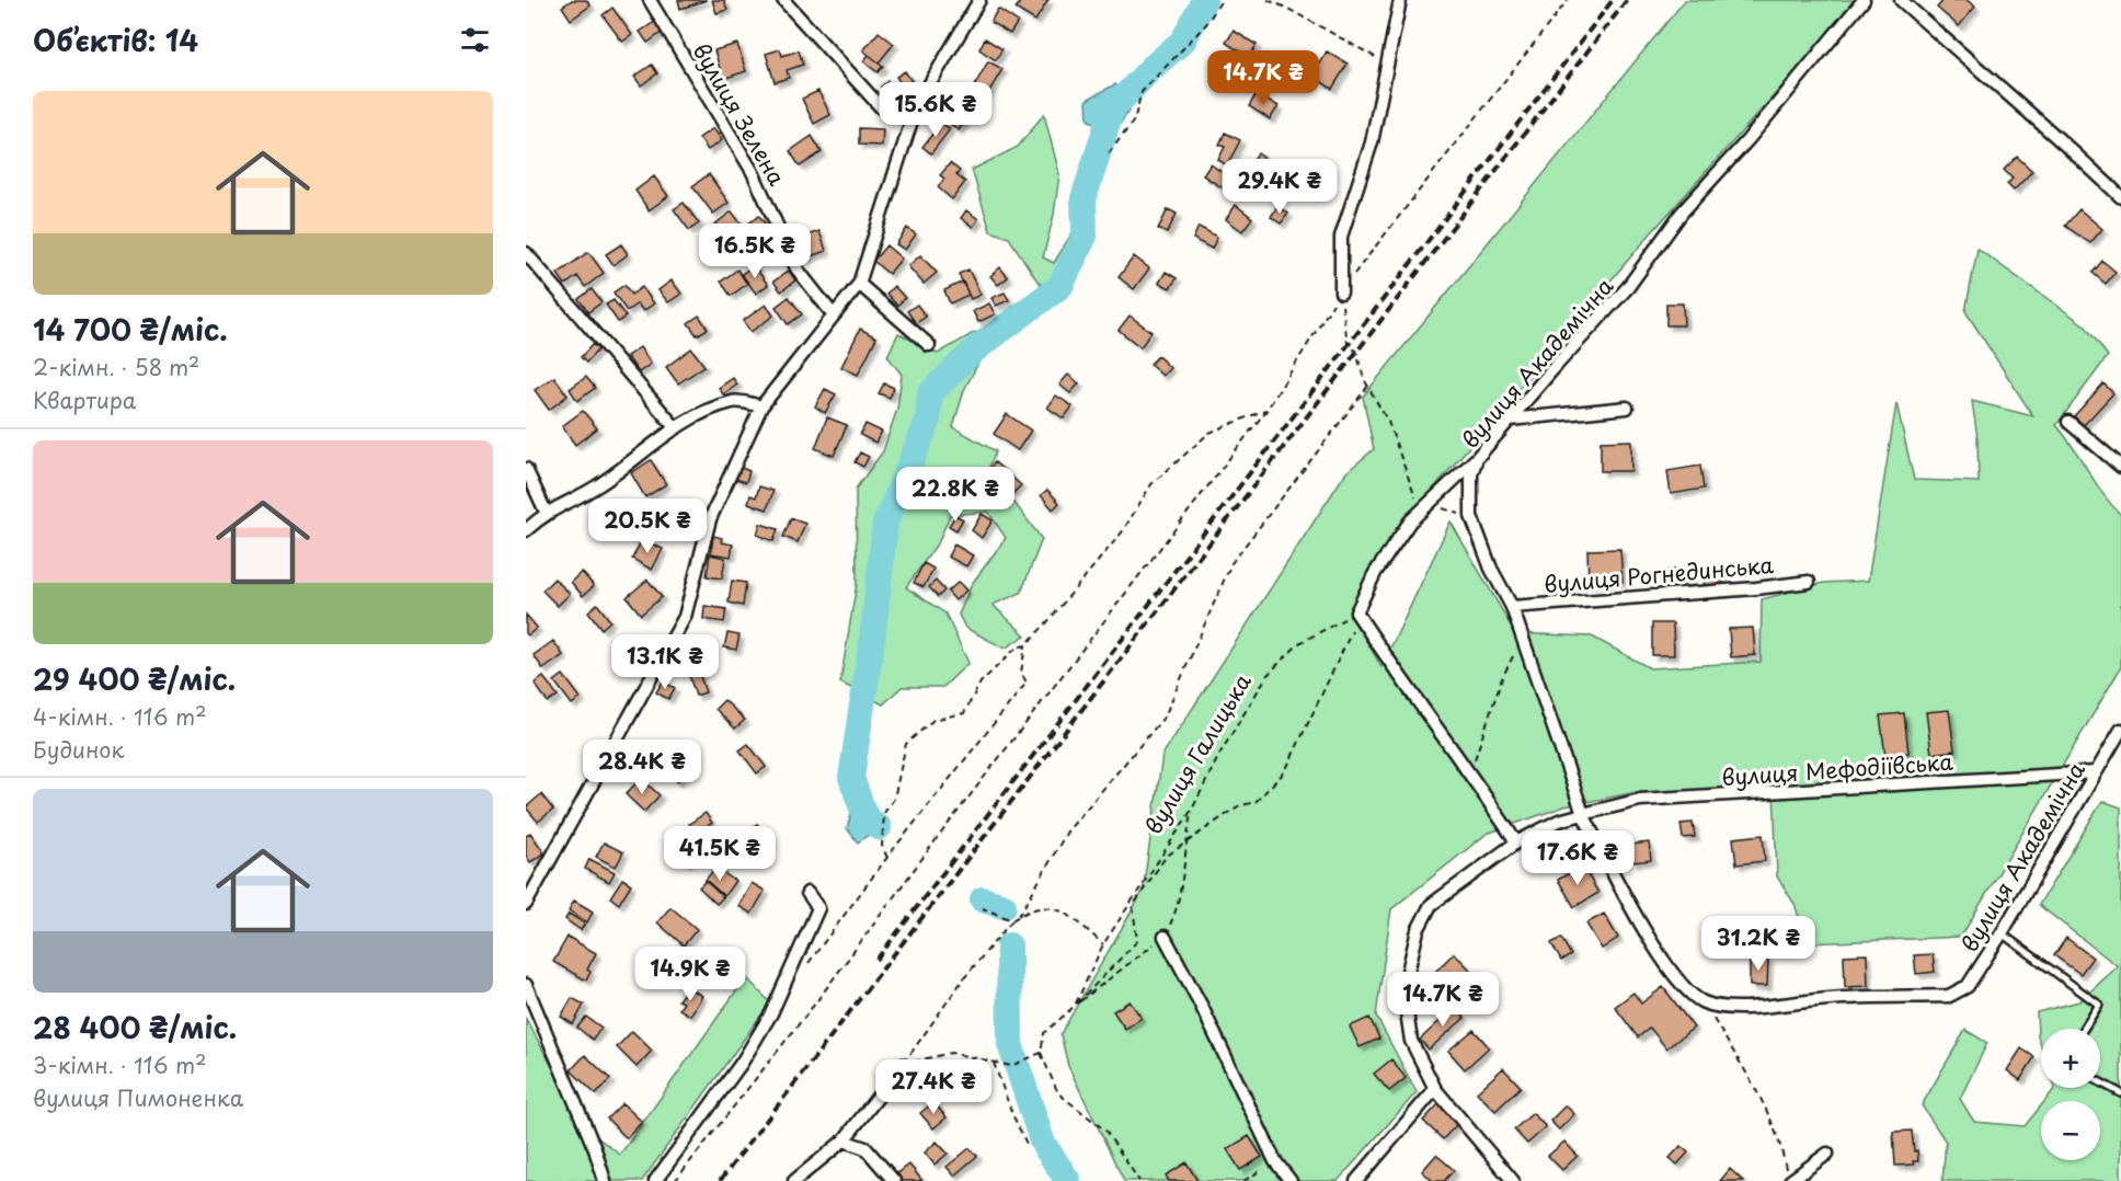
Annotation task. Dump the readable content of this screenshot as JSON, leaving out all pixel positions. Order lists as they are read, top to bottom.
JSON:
{
  "streets": {
    "street": [
      "вулиця Зелена",
      "вулиця Академічна",
      "вулиця Рогнединська",
      "вулиця Мефодіївська"
    ],
    "path": ["вулиця Галицька"]
  },
  "crossings": [
    ["вулиця Академічна", "вулиця Рогнединська"],
    ["вулиця Академічна", "вулиця Мефодіївська"]
  ],
  "page": {
    "heading": "Об’єктів: 14",
    "price": [
      "14.7K ₴",
      "15.6K ₴",
      "29.4K ₴",
      "16.5K ₴",
      "22.8K ₴",
      "20.5K ₴",
      "13.1K ₴",
      "28.4K ₴",
      "41.5K ₴",
      "17.6K ₴",
      "31.2K ₴",
      "14.9K ₴",
      "14.7K ₴",
      "27.4K ₴"
    ],
    "list": [
      {
        "name": "14 700 ₴/міс.",
        "note": "2-кімн. · 58 m² · Квартира"
      },
      {
        "name": "29 400 ₴/міс.",
        "note": "4-кімн. · 116 m² · Будинок"
      },
      {
        "name": "28 400 ₴/міс.",
        "note": "3-кімн. · 116 m² · вулиця Пимоненка"
      }
    ],
    "map_buttons": ["+", "−"]
  }
}
